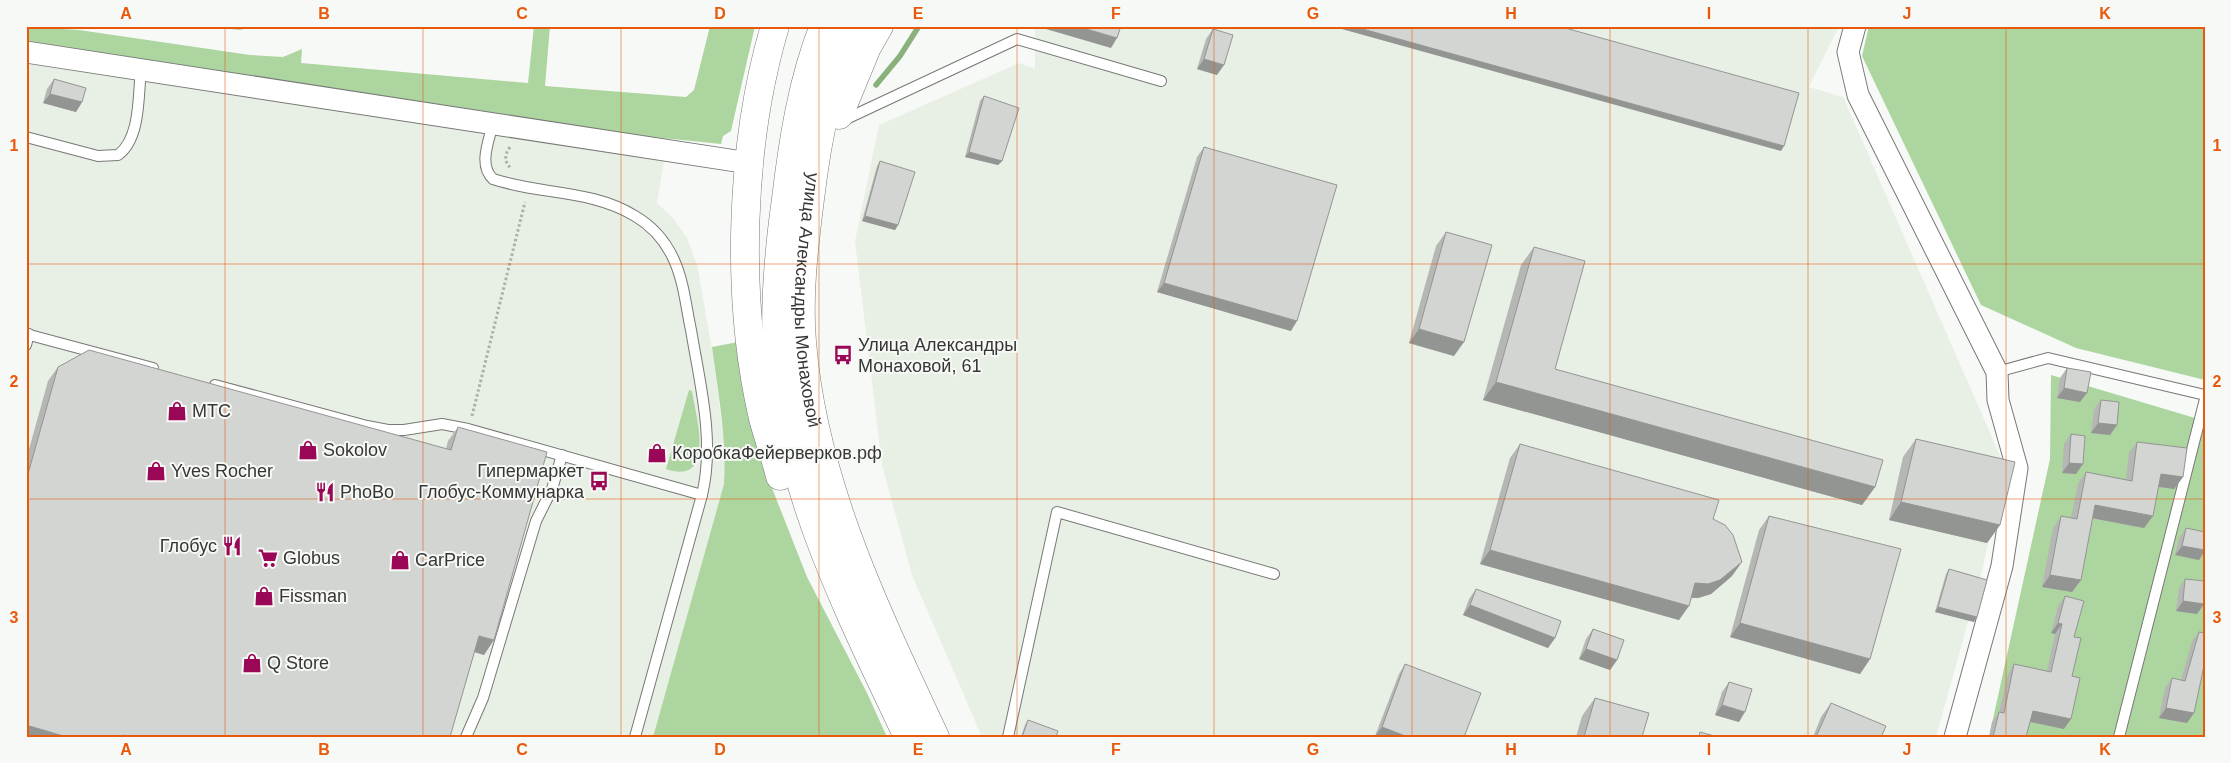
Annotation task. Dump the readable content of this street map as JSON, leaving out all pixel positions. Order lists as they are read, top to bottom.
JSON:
{
  "streets": {
    "main road": ["улица Александры Монаховой"]
  },
  "places": {
    "bus stop": ["Улица Александры Монаховой, 61", "Гипермаркет Глобус-Коммунарка"],
    "shop": [
      "МТС",
      "Sokolov",
      "КоробкаФейерверков.рф",
      "Yves Rocher",
      "CarPrice",
      "Fissman",
      "Q Store"
    ],
    "restaurant": ["PhoBo", "Глобус"],
    "supermarket": ["Globus"]
  },
  "grid": {
    "columns": [
      "A",
      "B",
      "C",
      "D",
      "E",
      "F",
      "G",
      "H",
      "I",
      "J",
      "K"
    ],
    "rows": ["1", "2", "3"]
  }
}
